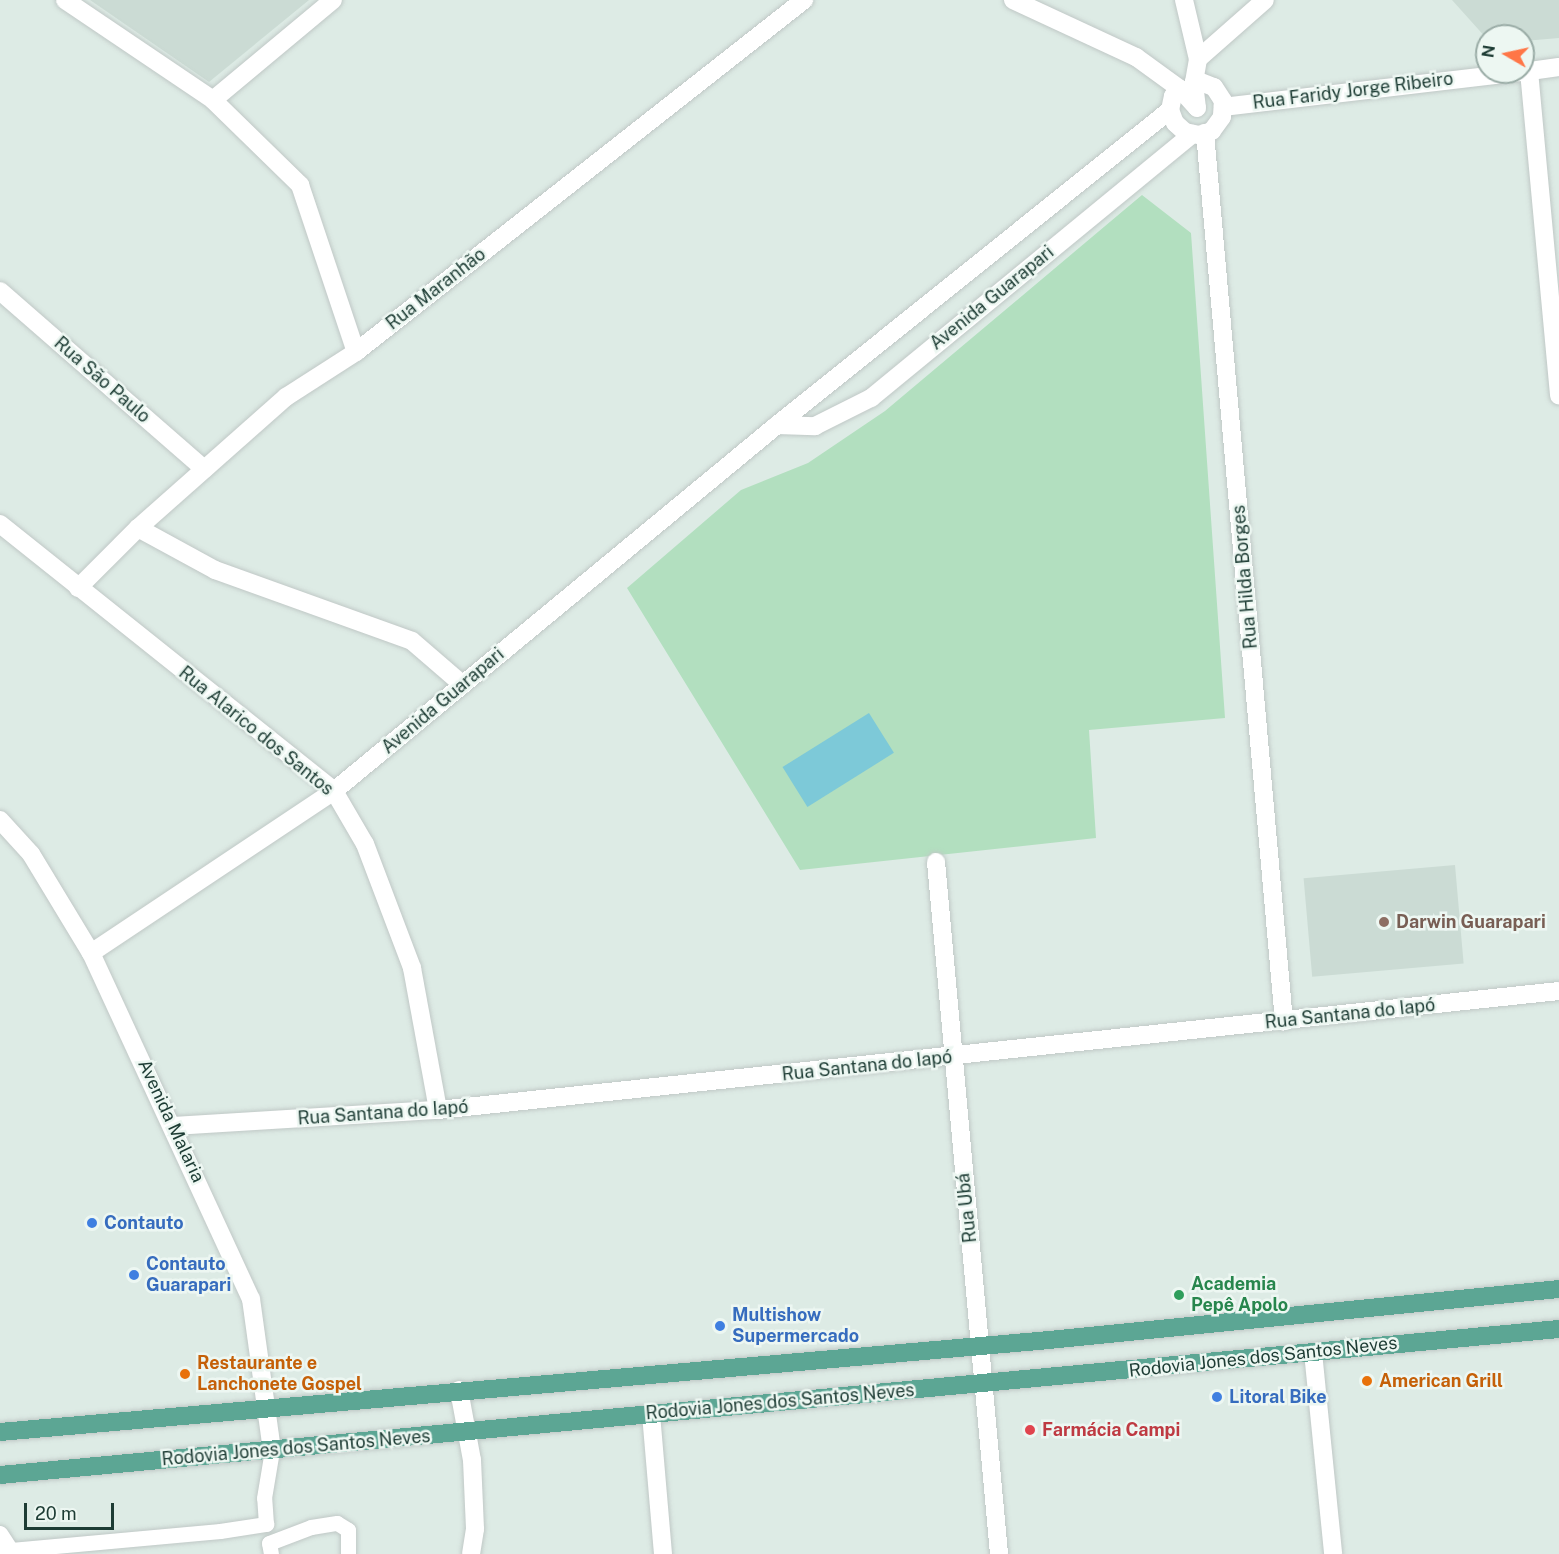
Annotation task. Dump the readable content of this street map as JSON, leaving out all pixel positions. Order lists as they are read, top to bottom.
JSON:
{
  "streets": {
    "main road": ["Rodovia Jones dos Santos Neves"],
    "street": [
      "Rua Faridy Jorge Ribeiro",
      "Rua Maranhão",
      "Avenida Guarapari",
      "Rua São Paulo",
      "Rua Hilda Borges",
      "Rua Alarico dos Santos",
      "Rua Santana do Iapó",
      "Avenida Malaria",
      "Rua Ubá"
    ]
  },
  "crossings": [
    ["Rua Faridy Jorge Ribeiro", "Avenida Guarapari"],
    ["Rua Faridy Jorge Ribeiro", "Rua Hilda Borges"],
    ["Rua Maranhão", "Rua São Paulo"],
    ["Rua Maranhão", "Rua Alarico dos Santos"],
    ["Avenida Guarapari", "Rua Hilda Borges"],
    ["Avenida Guarapari", "Rua Alarico dos Santos"],
    ["Avenida Guarapari", "Avenida Malaria"],
    ["Rua Hilda Borges", "Rua Santana do Iapó"],
    ["Rua Alarico dos Santos", "Rua Santana do Iapó"],
    ["Rua Santana do Iapó", "Avenida Malaria"],
    ["Rua Santana do Iapó", "Rua Ubá"],
    ["Avenida Malaria", "Rodovia Jones dos Santos Neves"],
    ["Rua Ubá", "Rodovia Jones dos Santos Neves"]
  ],
  "places": [
    "Darwin Guarapari",
    "Contauto",
    "Contauto Guarapari",
    "Academia Pepê Apolo",
    "Multishow Supermercado",
    "Restaurante e Lanchonete Gospel",
    "American Grill",
    "Litoral Bike",
    "Farmácia Campi"
  ],
  "scale_bar": "20 m",
  "north": "left"
}
